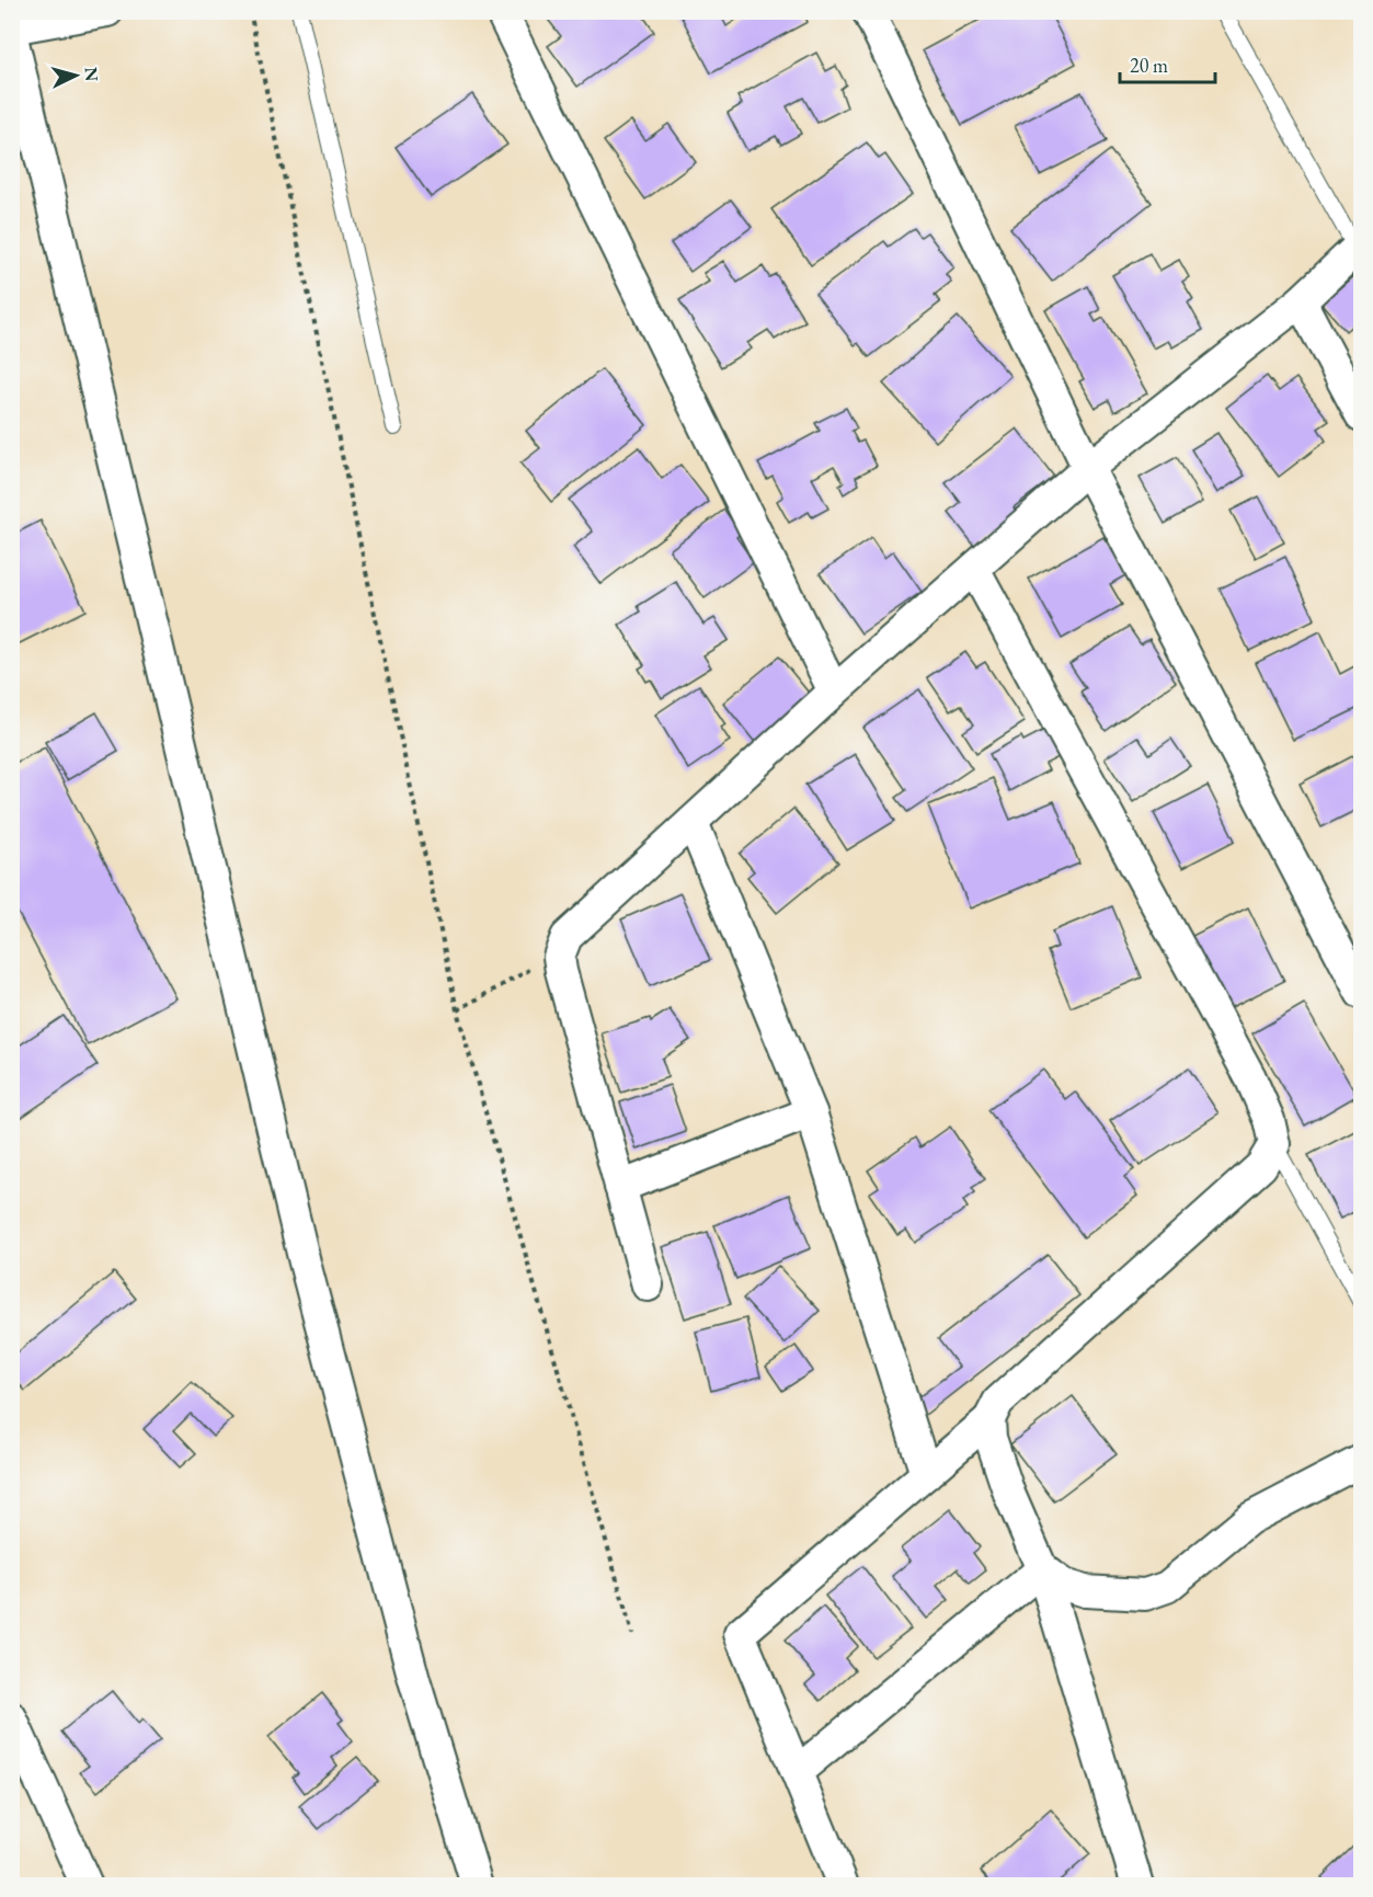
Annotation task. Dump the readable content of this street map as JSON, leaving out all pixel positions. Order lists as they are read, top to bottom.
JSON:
{
  "scale_bar": "20 m",
  "north": "right"
}
